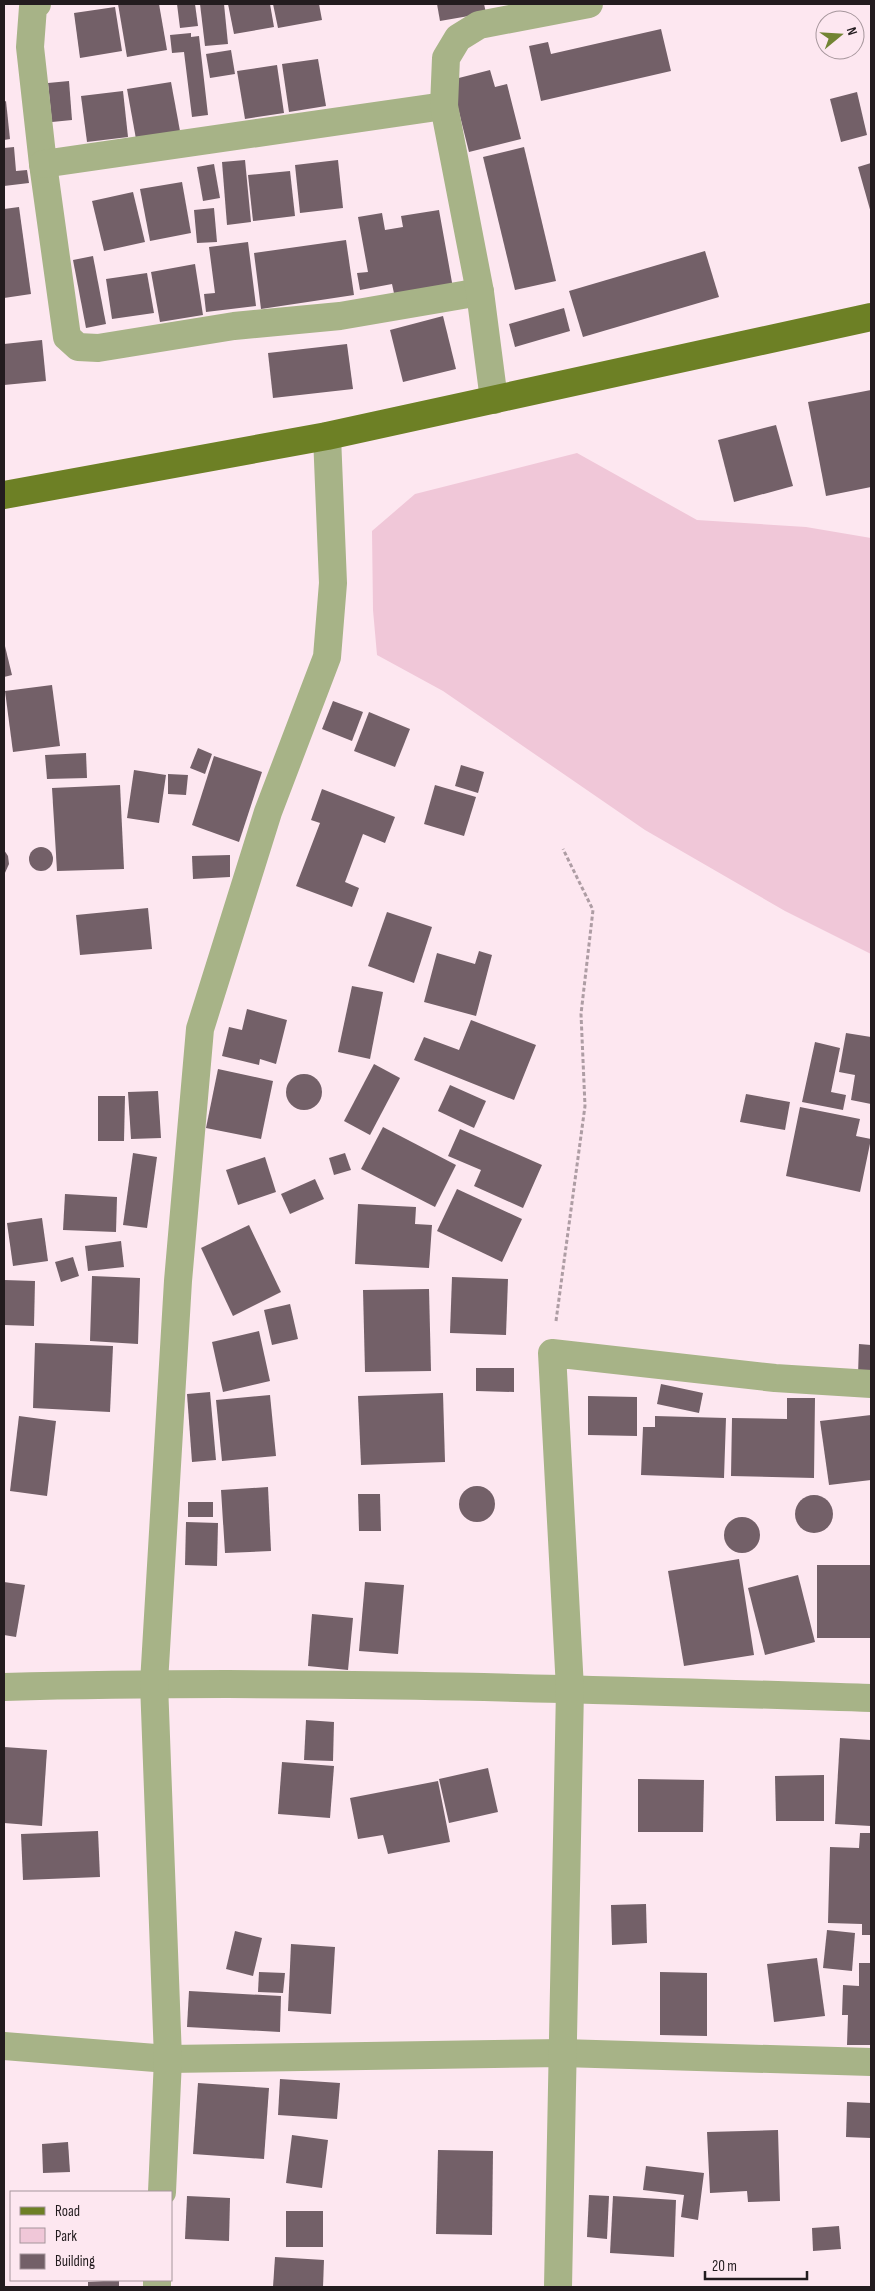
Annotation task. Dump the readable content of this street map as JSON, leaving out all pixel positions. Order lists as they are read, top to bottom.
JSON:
{
  "legend": ["Road", "Park", "Building"],
  "scale_bar": "20 m",
  "north": "right"
}
